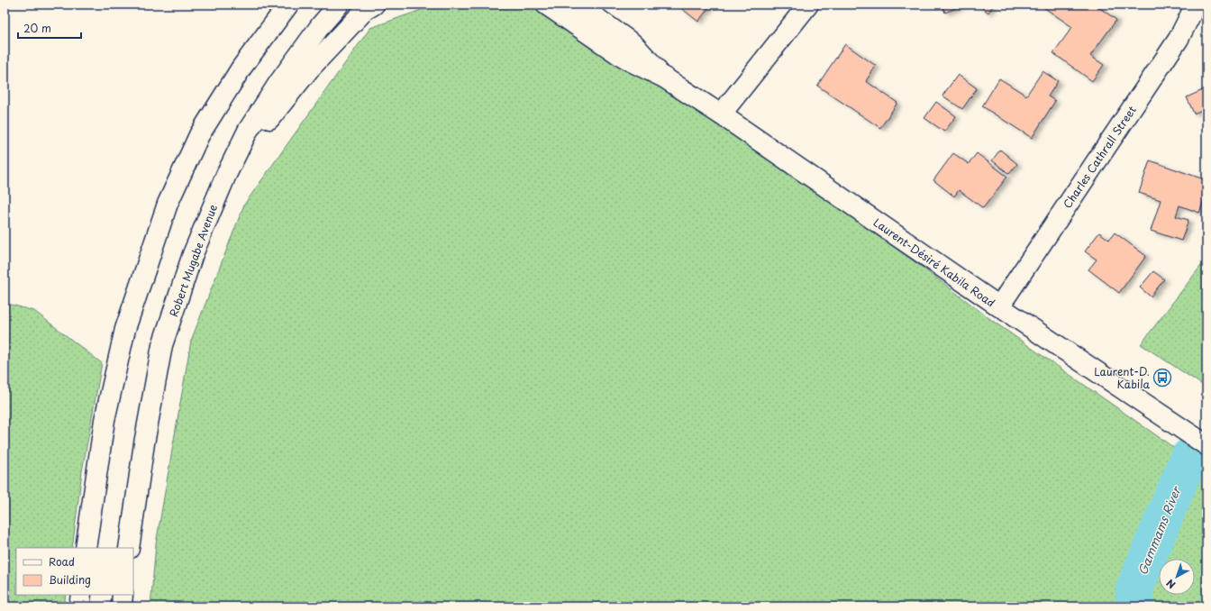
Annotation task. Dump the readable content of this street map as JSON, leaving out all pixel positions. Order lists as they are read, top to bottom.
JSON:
{
  "streets": {
    "main road": ["Charles Cathrall Street", "Robert Mugabe Avenue", "Laurent-Désiré Kabila Road"]
  },
  "crossings": [
    ["Charles Cathrall Street", "Laurent-Désiré Kabila Road"]
  ],
  "water": ["Gammams River"],
  "places": {
    "bus stop": ["Laurent-D. Kabila"]
  },
  "legend": ["Road", "Building"],
  "scale_bar": "20 m",
  "north": "bottom left"
}
